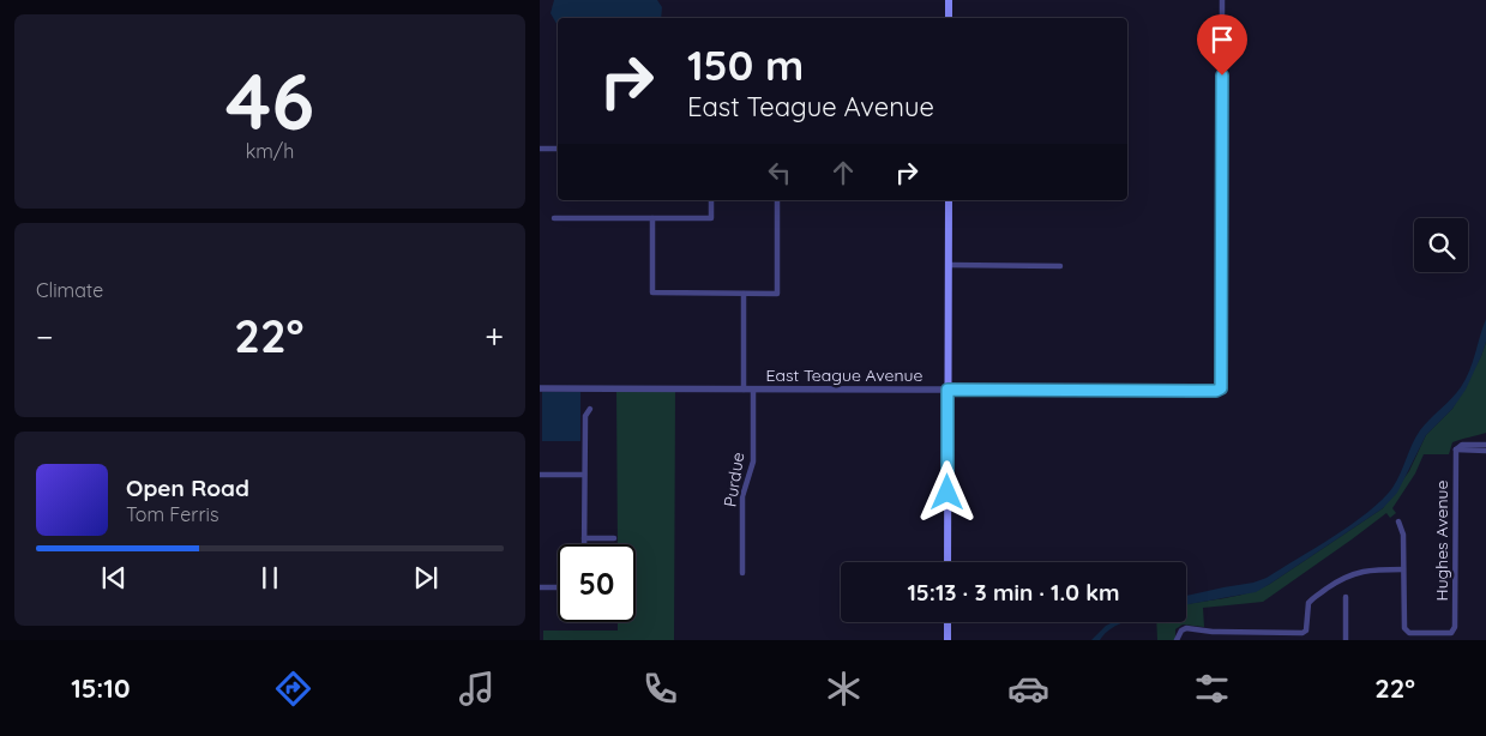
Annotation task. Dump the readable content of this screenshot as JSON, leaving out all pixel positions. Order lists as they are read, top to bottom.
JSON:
{
  "streets": {
    "street": ["East Teague Avenue", "Purdue", "Hughes Avenue"]
  },
  "crossings": [
    ["East Teague Avenue", "Purdue"]
  ],
  "page": {
    "tile": [
      ["46", "km/h"],
      "Climate"
    ],
    "turn": ["150 m", "East Teague Avenue"],
    "heat": ["−", "22°", "+"],
    "song": ["Open Road", "Tom Ferris"],
    "limit": "50",
    "trip": "15:13 · 3 min · 1.0 km",
    "tabs": ["15:10", "22°"]
  }
}
